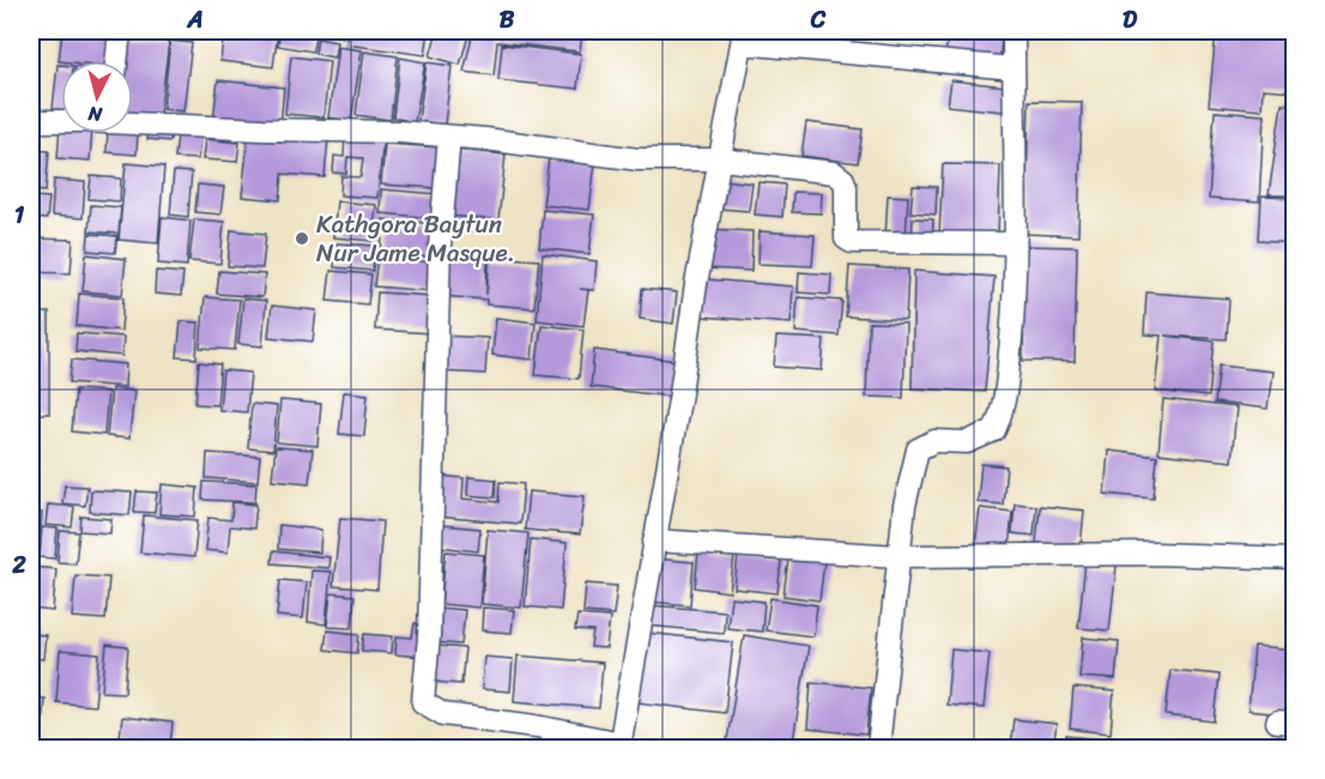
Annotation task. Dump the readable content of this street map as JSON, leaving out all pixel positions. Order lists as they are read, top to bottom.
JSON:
{
  "places": ["Kathgora Baytun Nur Jame Masque."],
  "north": "bottom",
  "grid": {
    "columns": [
      "A",
      "B",
      "C",
      "D"
    ],
    "rows": ["1", "2"]
  }
}
